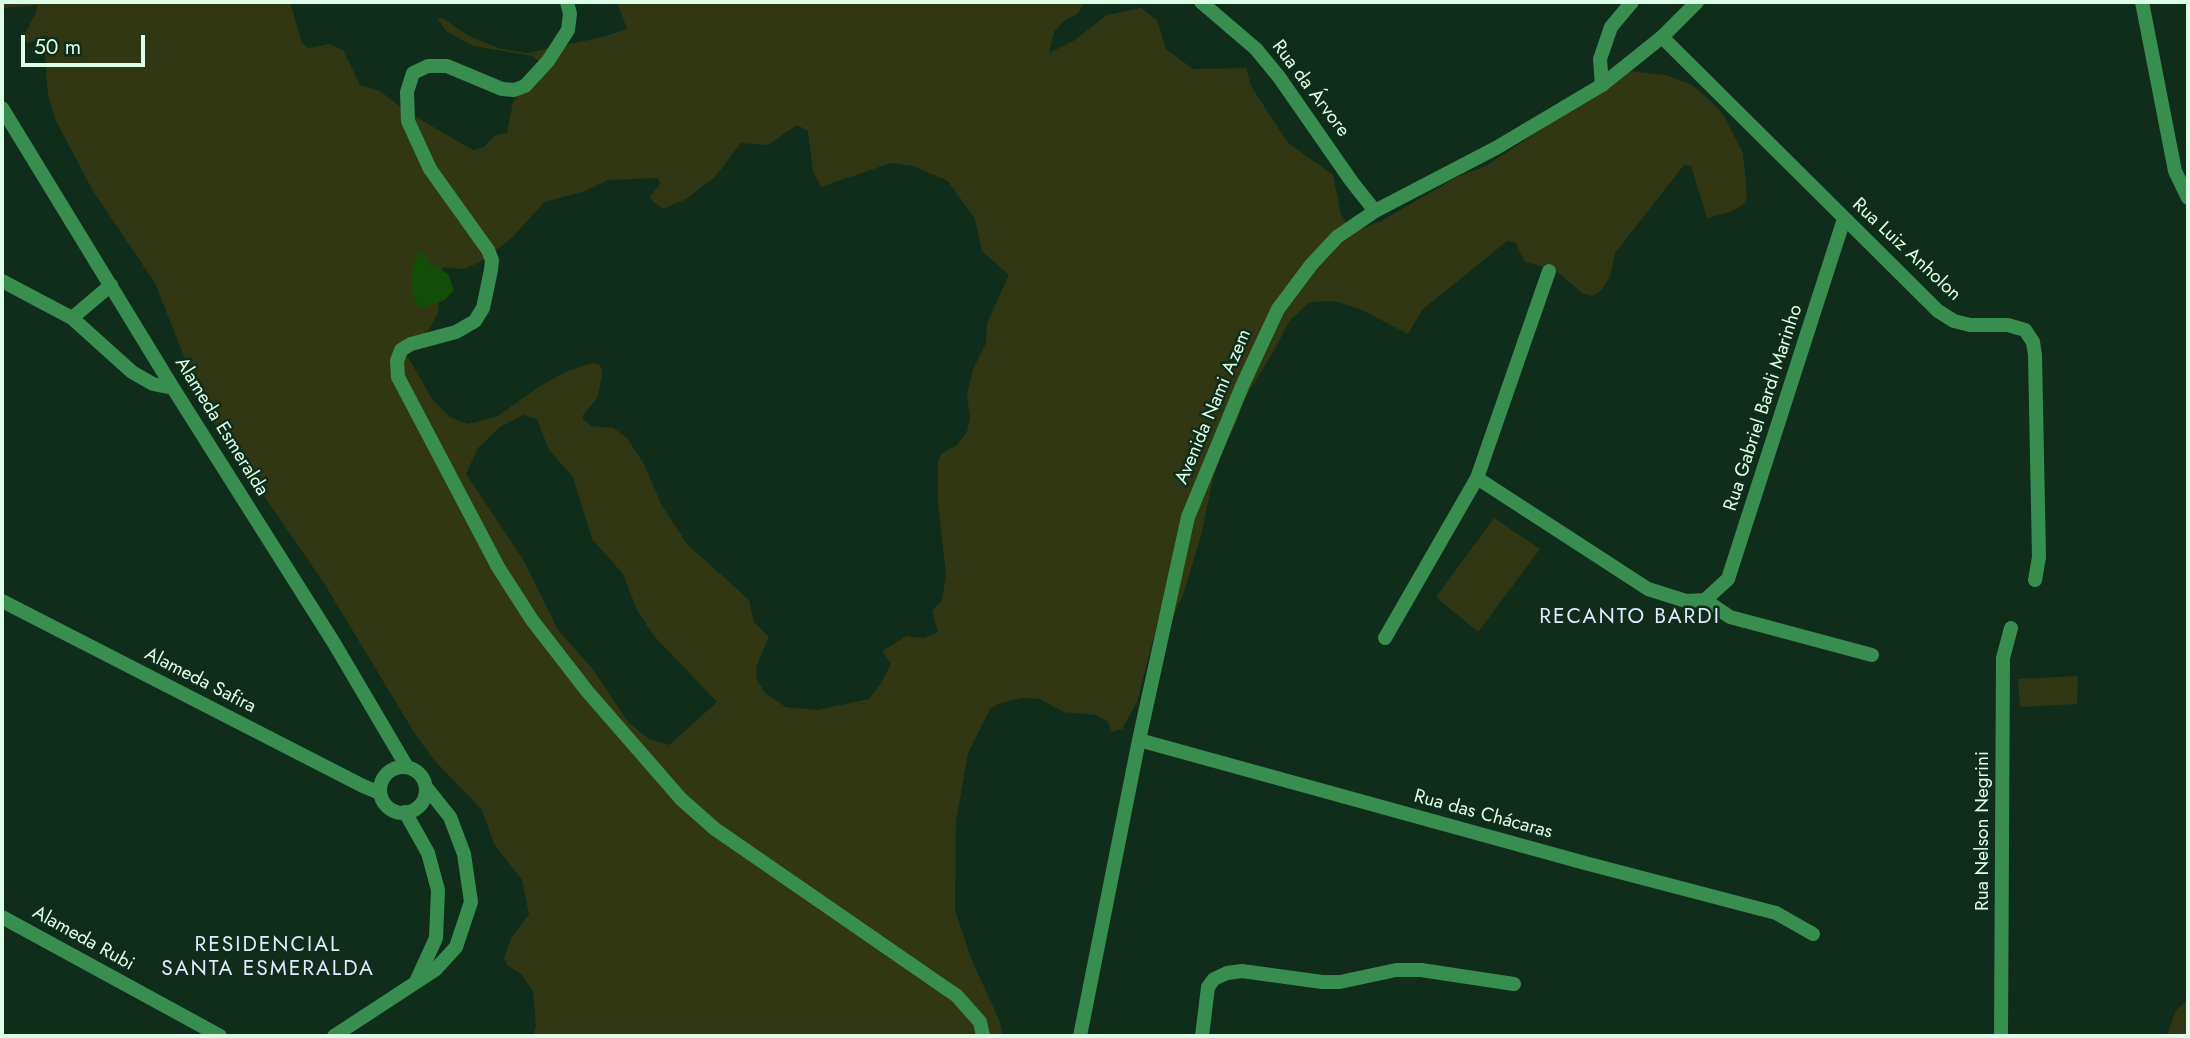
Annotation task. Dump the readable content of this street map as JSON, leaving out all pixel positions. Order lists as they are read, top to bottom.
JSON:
{
  "streets": {
    "street": [
      "Rua da Árvore",
      "Rua Luiz Anholon",
      "Avenida Nami Azem",
      "Rua Gabriel Bardi Marinho",
      "Alameda Esmeralda",
      "Alameda Safira",
      "Rua das Chácaras",
      "Rua Nelson Negrini",
      "Alameda Rubi"
    ]
  },
  "crossings": [
    ["Rua da Árvore", "Avenida Nami Azem"],
    ["Rua Luiz Anholon", "Avenida Nami Azem"],
    ["Rua Luiz Anholon", "Rua Gabriel Bardi Marinho"],
    ["Avenida Nami Azem", "Rua das Chácaras"],
    ["Alameda Esmeralda", "Alameda Safira"]
  ],
  "districts": ["RECANTO BARDI", "RESIDENCIAL SANTA ESMERALDA"],
  "scale_bar": "50 m"
}
